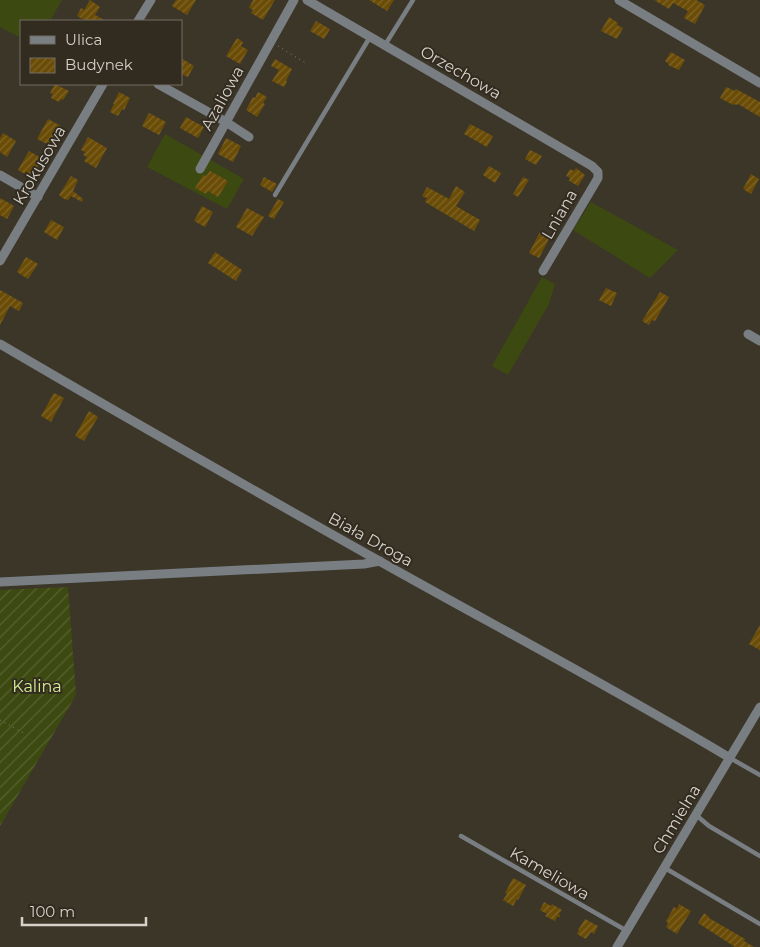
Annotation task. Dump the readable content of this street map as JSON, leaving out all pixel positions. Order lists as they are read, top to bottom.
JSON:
{
  "streets": {
    "street": [
      "Orzechowa",
      "Azaliowa",
      "Krokusowa",
      "Lniana",
      "Biała Droga",
      "Chmielna"
    ],
    "lane": ["Kameliowa"]
  },
  "crossings": [
    ["Orzechowa", "Lniana"],
    ["Biała Droga", "Chmielna"],
    ["Chmielna", "Kameliowa"]
  ],
  "parks": ["Kalina"],
  "legend": ["Ulica", "Budynek"],
  "scale_bar": "100 m"
}
